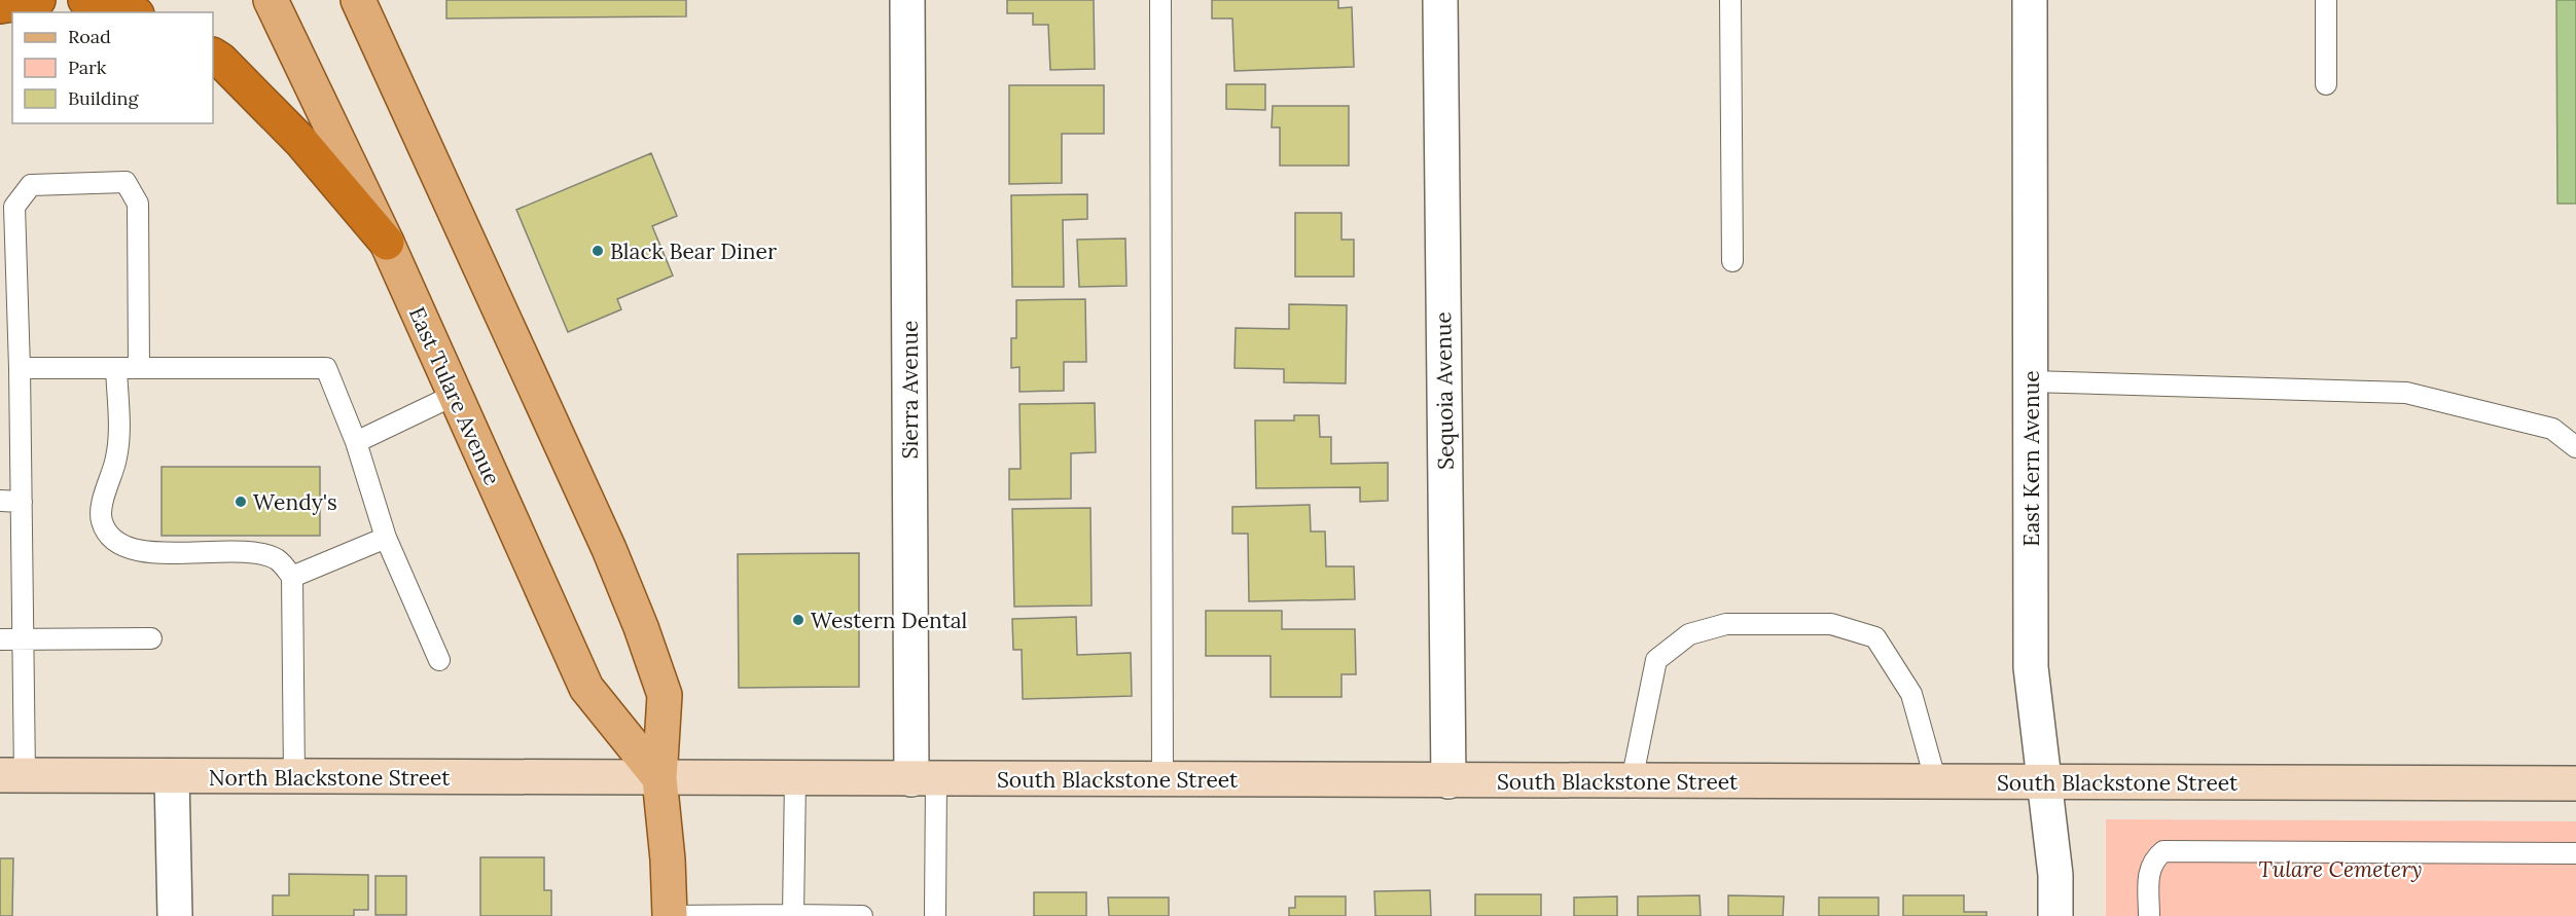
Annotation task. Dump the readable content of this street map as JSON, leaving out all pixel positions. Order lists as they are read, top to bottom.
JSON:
{
  "streets": {
    "main road": ["East Tulare Avenue", "North Blackstone Street", "South Blackstone Street"],
    "street": ["Sierra Avenue", "Sequoia Avenue", "East Kern Avenue"]
  },
  "crossings": [
    ["Sierra Avenue", "South Blackstone Street"],
    ["Sequoia Avenue", "South Blackstone Street"],
    ["East Tulare Avenue", "North Blackstone Street"],
    ["East Tulare Avenue", "South Blackstone Street"],
    ["East Kern Avenue", "South Blackstone Street"],
    ["North Blackstone Street", "South Blackstone Street"]
  ],
  "parks": ["Tulare Cemetery"],
  "places": ["Black Bear Diner", "Wendy's", "Western Dental"],
  "legend": ["Road", "Park", "Building"]
}
